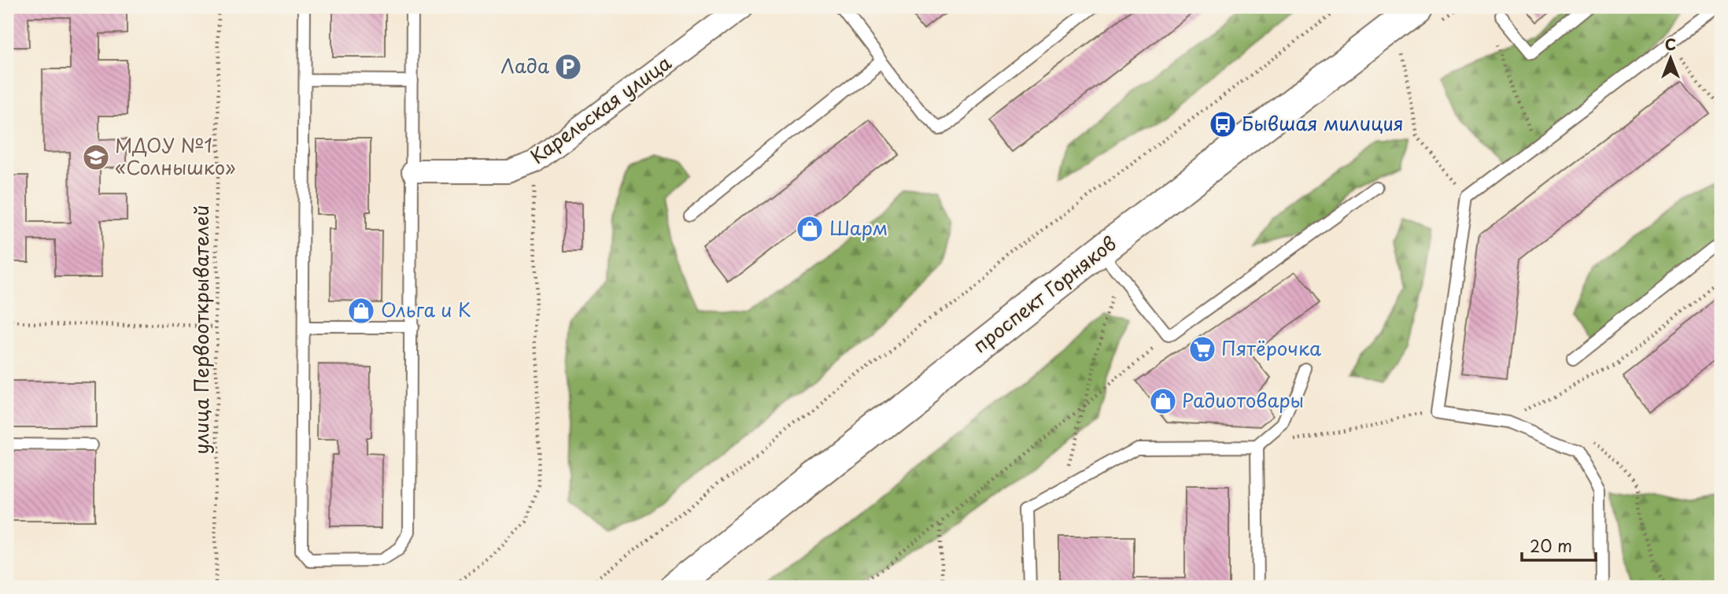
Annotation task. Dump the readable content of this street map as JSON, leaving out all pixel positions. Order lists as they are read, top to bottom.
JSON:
{
  "streets": {
    "main road": ["проспект Горняков"],
    "street": ["Карельская улица"],
    "path": ["улица Первооткрывателей"]
  },
  "places": {
    "parking": ["Лада"],
    "bus stop": ["Бывшая милиция"],
    "school or university": ["МДОУ №1 «Солнышко»"],
    "shop": ["Шарм", "Ольга и К", "Радиотовары"],
    "supermarket": ["Пятёрочка"]
  },
  "scale_bar": "20 m",
  "north": "top"
}
